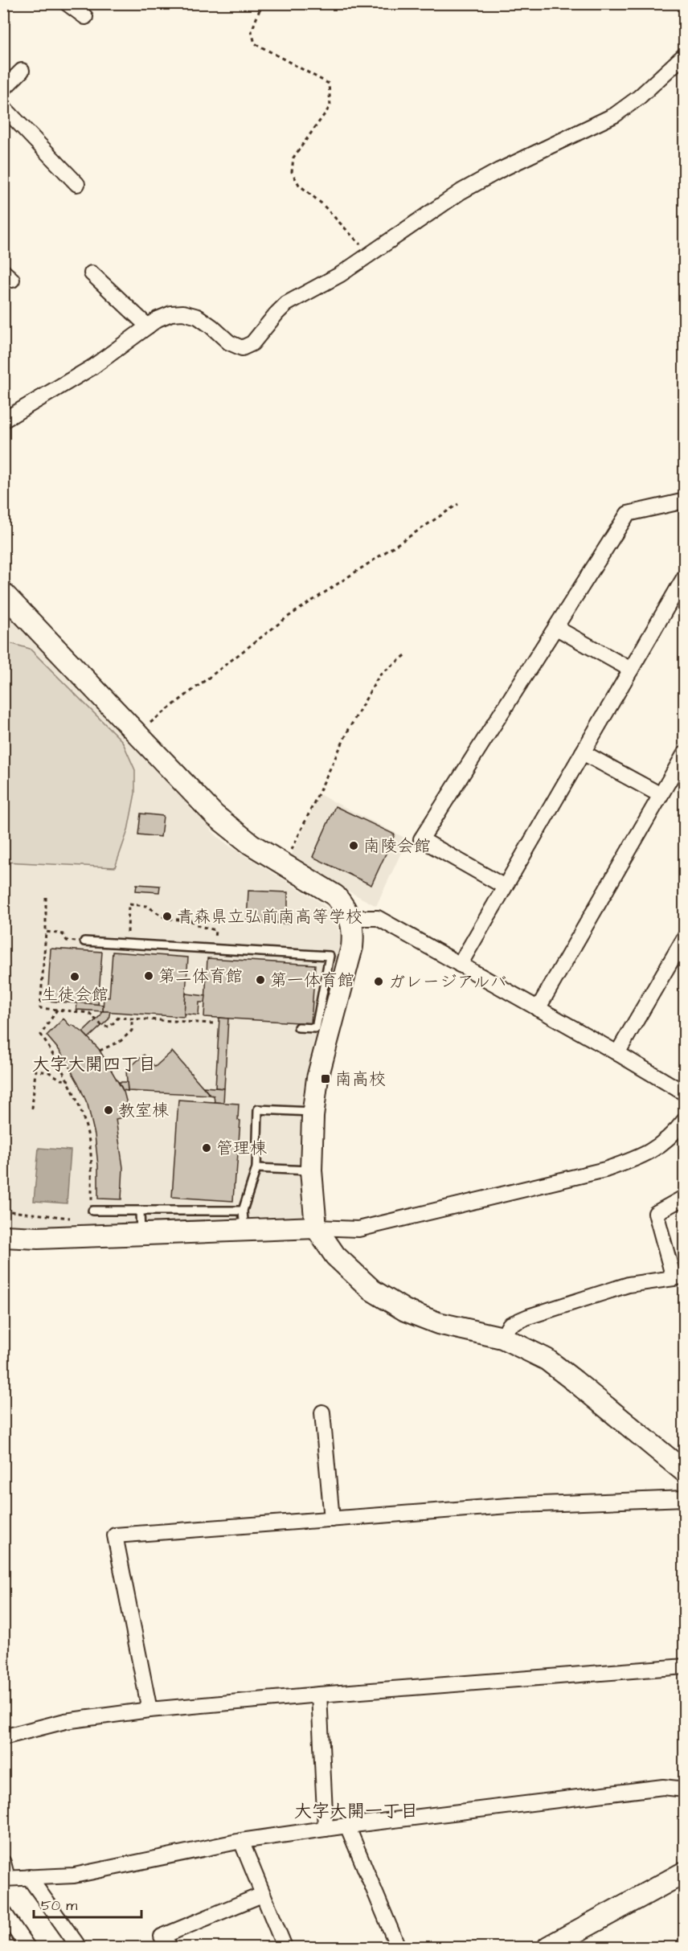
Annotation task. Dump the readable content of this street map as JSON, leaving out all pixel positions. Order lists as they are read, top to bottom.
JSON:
{
  "districts": ["大字大開四丁目", "大字大開一丁目"],
  "places": {
    "other": [
      "南陵会館",
      "青森県立弘前南高等学校",
      "第二体育館",
      "生徒会館",
      "第一体育館",
      "ガレージアルバ",
      "教室棟",
      "管理棟"
    ],
    "transit": ["南高校"]
  },
  "scale_bar": "50 m"
}
